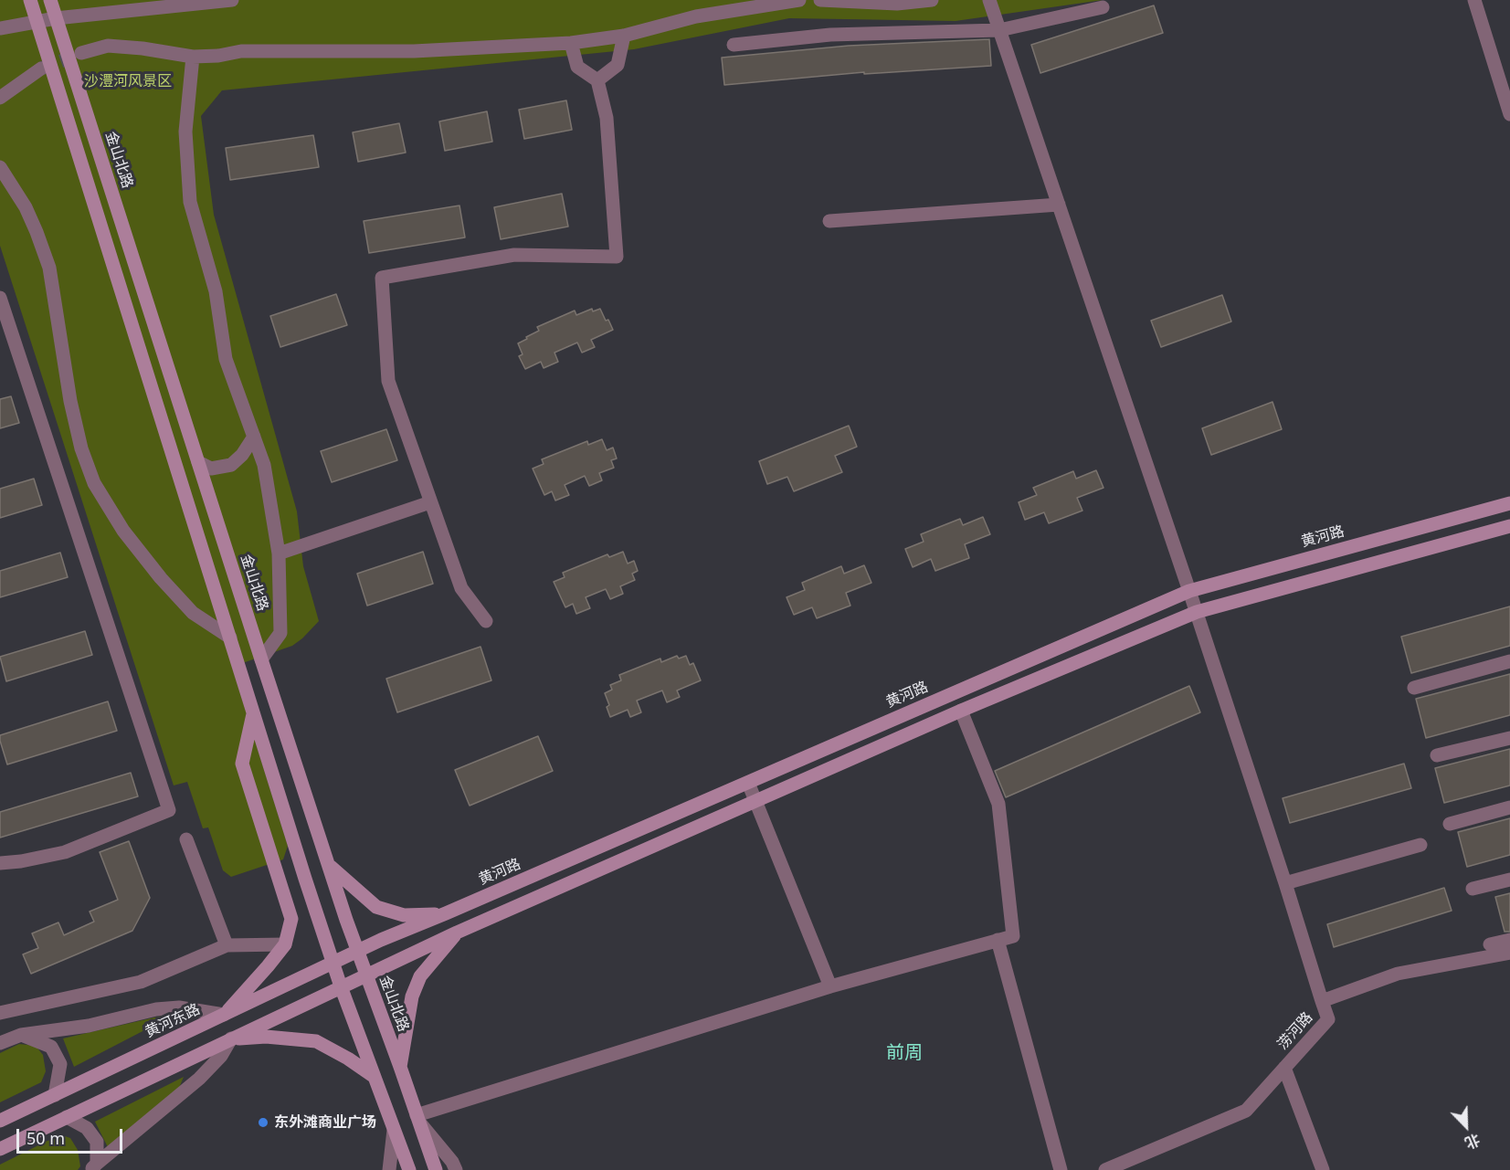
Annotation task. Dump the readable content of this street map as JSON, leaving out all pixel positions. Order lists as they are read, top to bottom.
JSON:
{
  "streets": {
    "main road": ["金山北路", "黄河路", "黄河东路"],
    "street": ["涝河路"]
  },
  "crossings": [
    ["金山北路", "黄河路"],
    ["黄河路", "黄河东路"]
  ],
  "districts": ["前周"],
  "parks": ["沙澧河风景区"],
  "places": ["东外滩商业广场"],
  "scale_bar": "50 m",
  "north": "bottom right"
}
